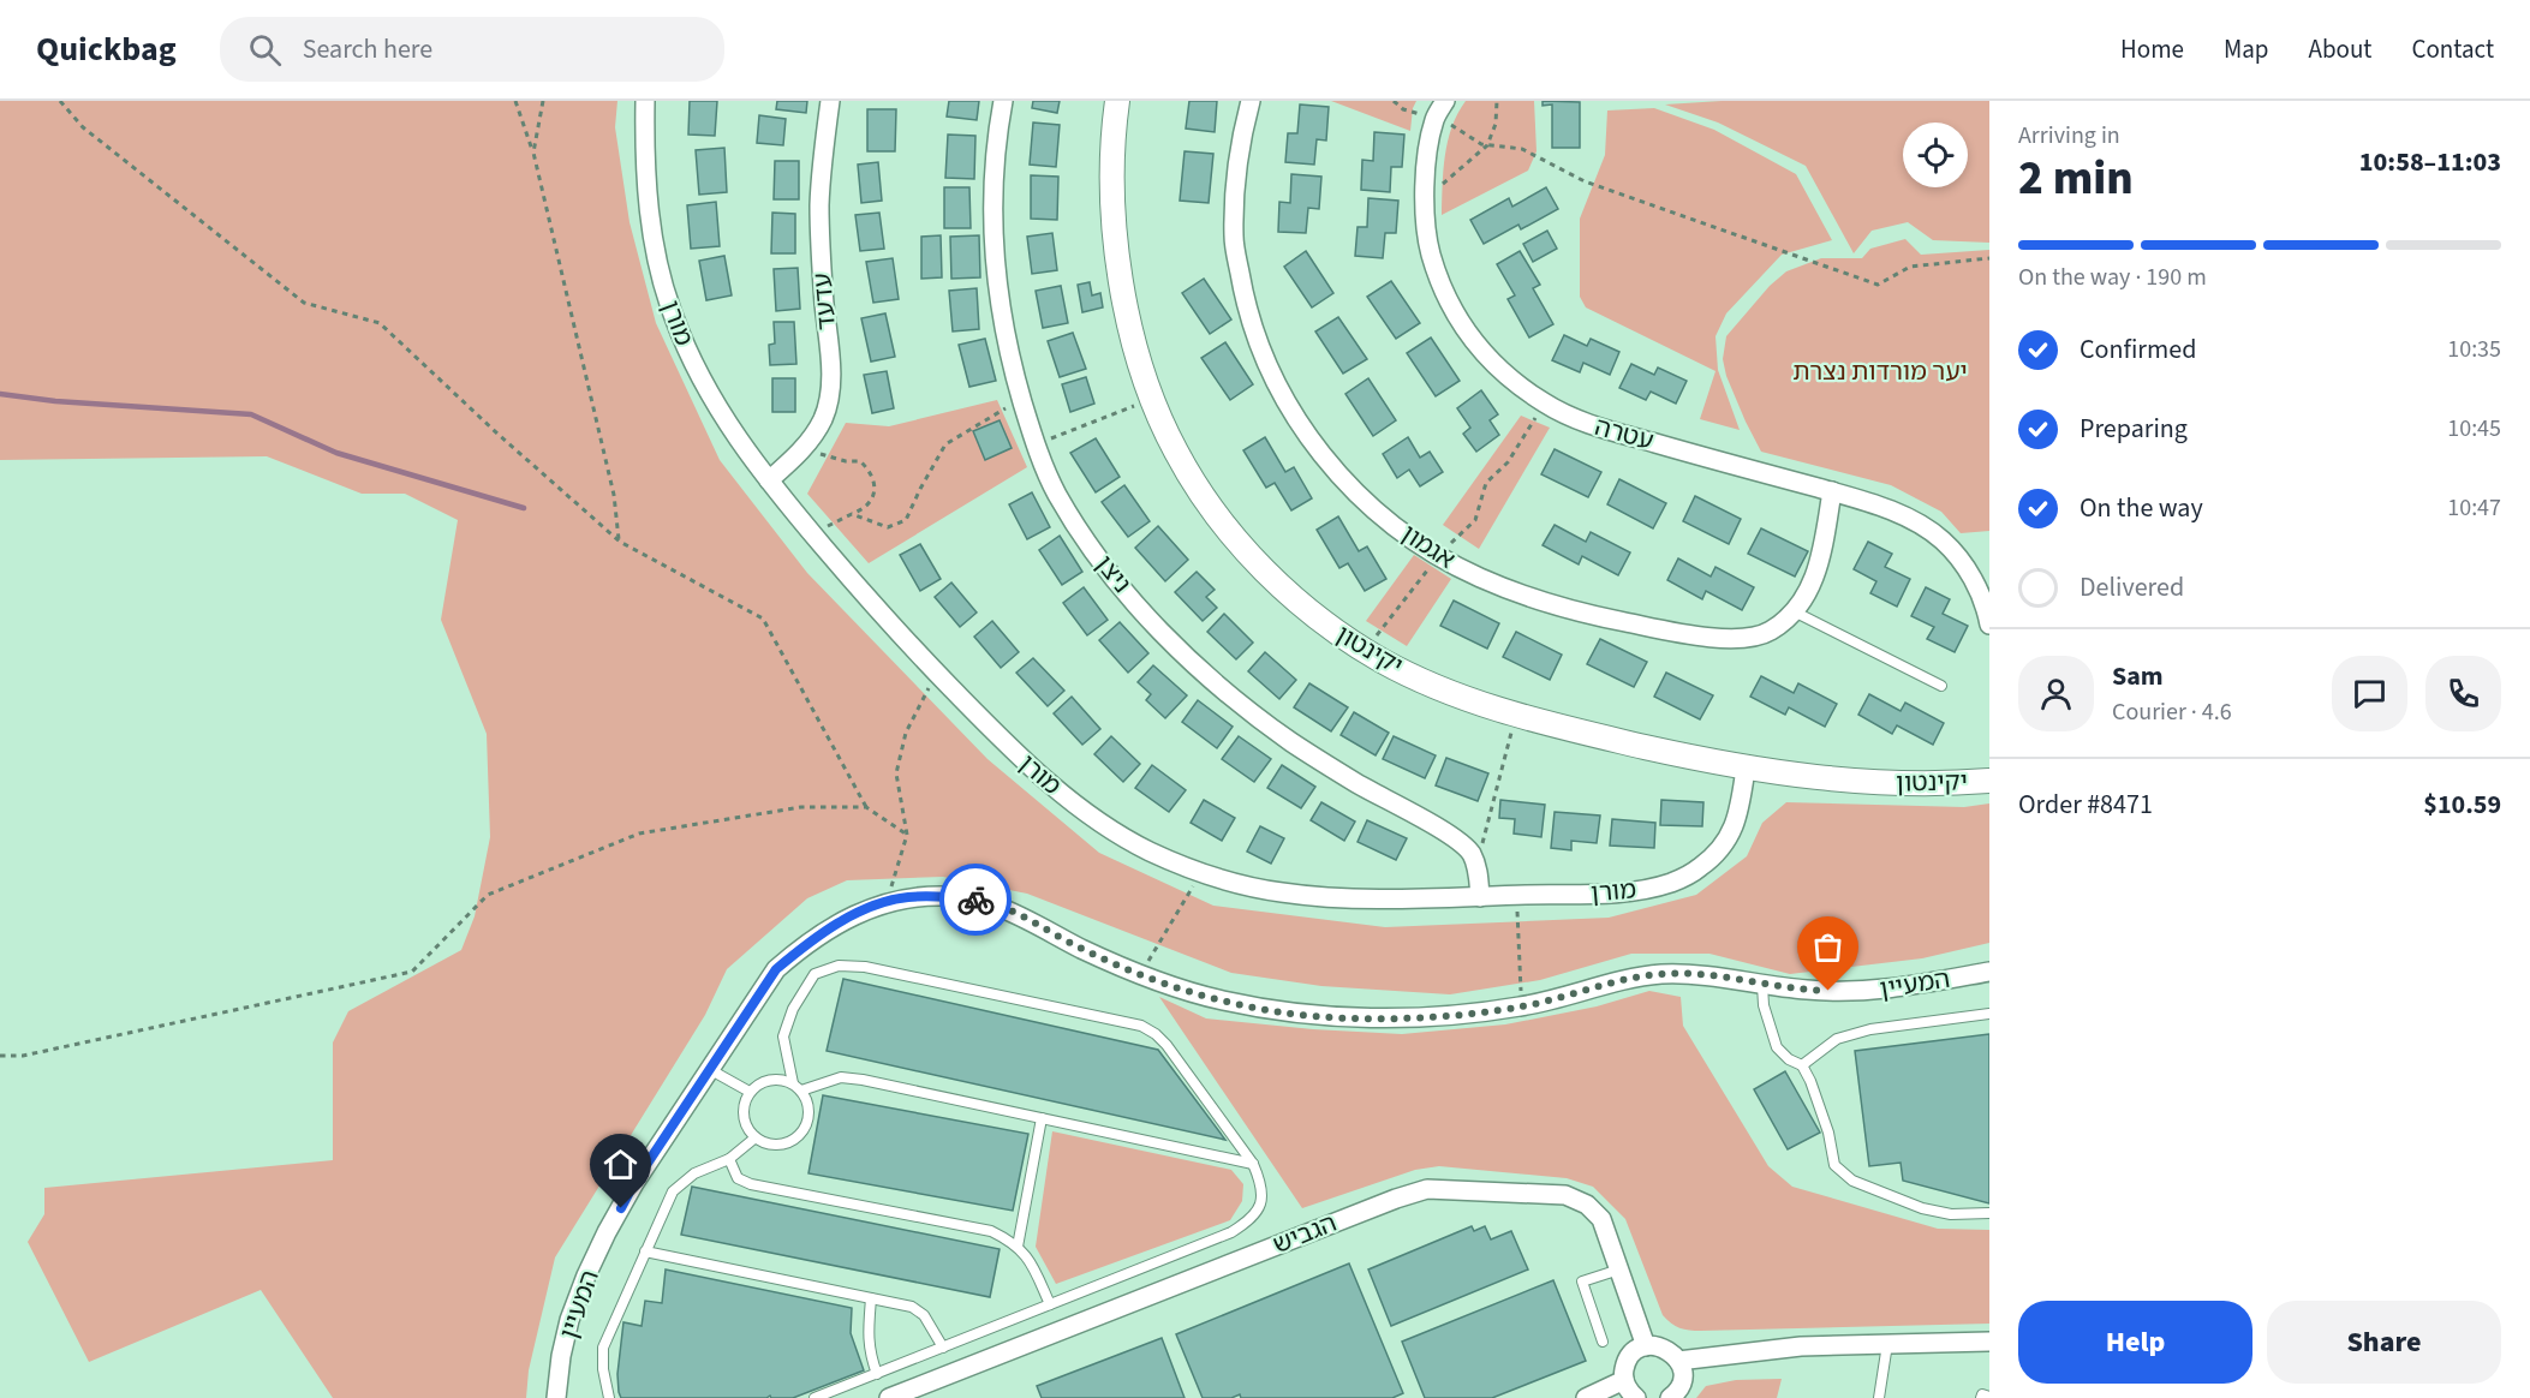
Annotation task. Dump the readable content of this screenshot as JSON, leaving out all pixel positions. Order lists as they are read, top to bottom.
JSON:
{
  "streets": {
    "street": [
      "עדעד",
      "מורן",
      "עטרה",
      "אגמון",
      "ניצן",
      "יקינטון",
      "המעיין",
      "הגביש"
    ]
  },
  "crossings": [
    ["עדעד", "מורן"],
    ["מורן", "ניצן"],
    ["מורן", "יקינטון"],
    ["עטרה", "אגמון"]
  ],
  "parks": ["יער מורדות נצרת"],
  "page": {
    "header": "Quickbag",
    "search": "Search here",
    "nav": [
      "Home",
      "Map",
      "About",
      "Contact"
    ],
    "heading": ["2 min", "Arriving in", "10:58–11:03"],
    "panel": [
      "Sam",
      "Courier · 4.6",
      "Order #8471",
      "$10.59"
    ],
    "bar": "On the way · 190 m",
    "list": [
      ["Confirmed", "10:35"],
      ["Preparing", "10:45"],
      ["On the way", "10:47"],
      "Delivered"
    ],
    "buttons": ["Help", "Share"]
  }
}
